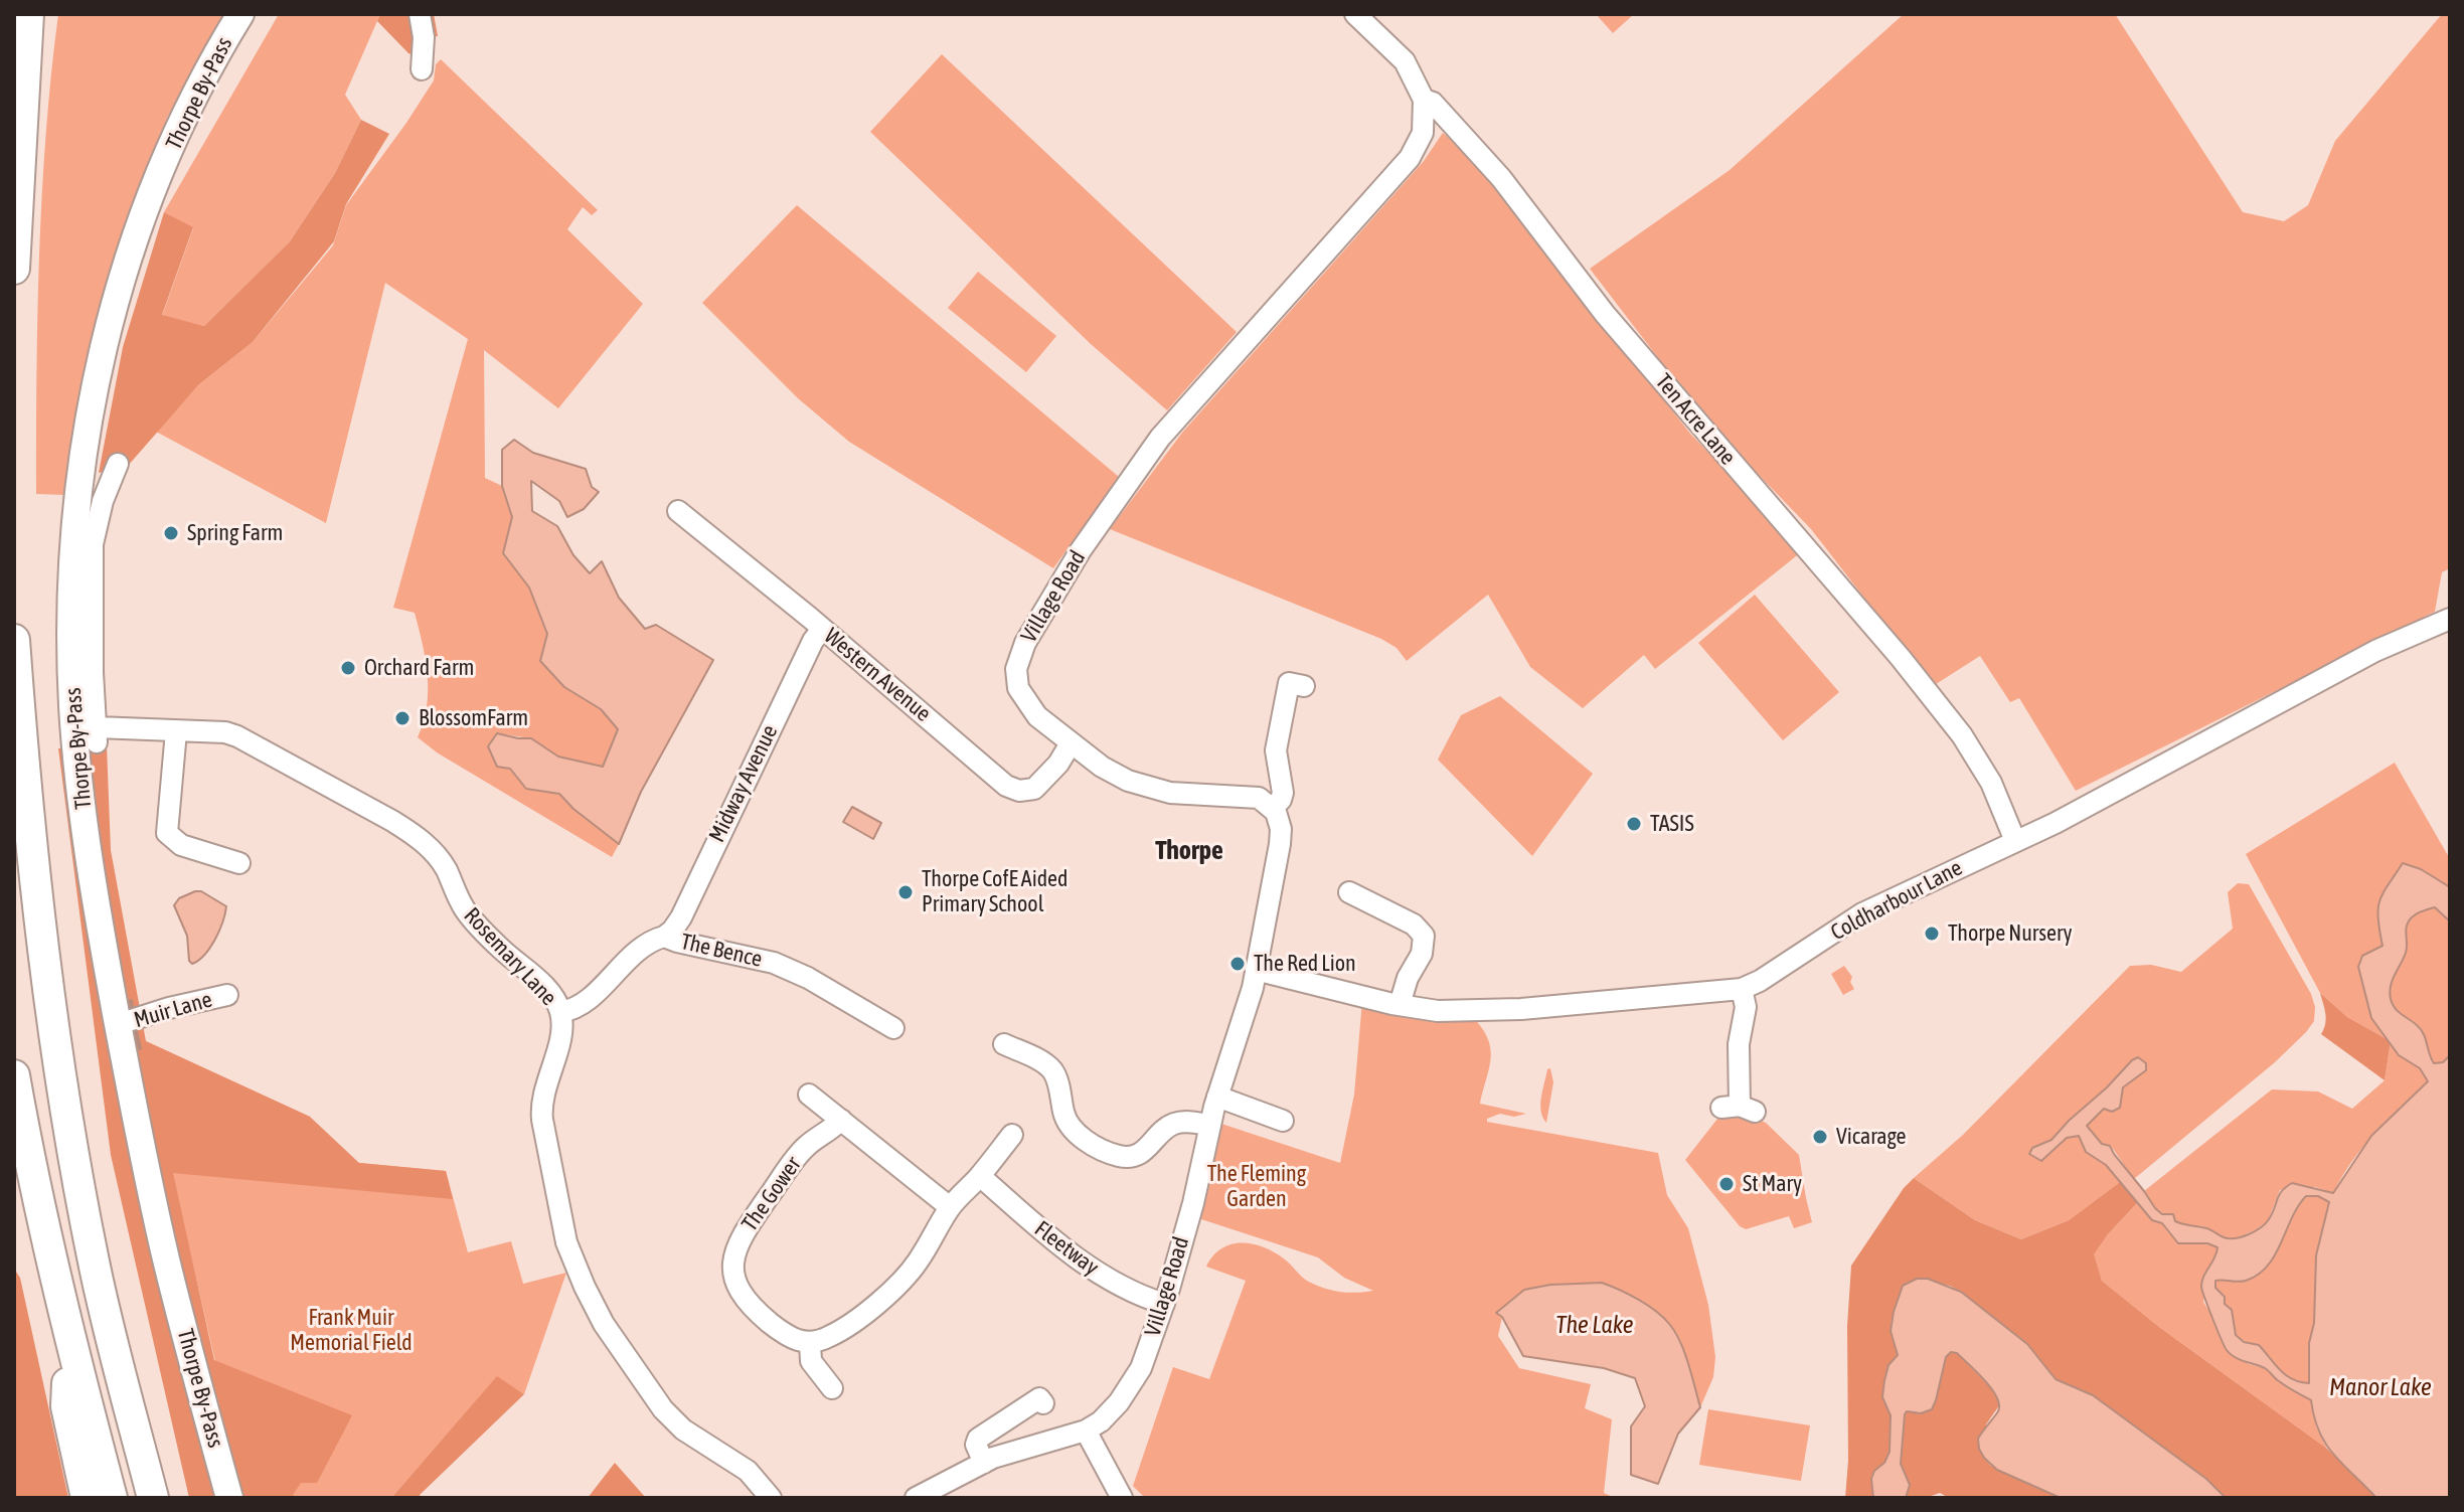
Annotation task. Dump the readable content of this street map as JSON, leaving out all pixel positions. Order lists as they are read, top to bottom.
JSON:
{
  "streets": {
    "main road": ["Thorpe By-Pass"],
    "street": [
      "Ten Acre Lane",
      "Village Road",
      "Western Avenue",
      "Midway Avenue",
      "Coldharbour Lane",
      "The Bence",
      "Rosemary Lane",
      "Muir Lane",
      "The Gower",
      "Fleetway"
    ]
  },
  "crossings": [
    ["Thorpe By-Pass", "Muir Lane"],
    ["Ten Acre Lane", "Village Road"],
    ["Ten Acre Lane", "Coldharbour Lane"],
    ["Village Road", "Western Avenue"],
    ["Village Road", "Coldharbour Lane"],
    ["Village Road", "Fleetway"],
    ["Western Avenue", "Midway Avenue"],
    ["Midway Avenue", "The Bence"],
    ["The Bence", "Rosemary Lane"]
  ],
  "districts": ["Thorpe"],
  "water": ["The Lake", "Manor Lake"],
  "parks": ["The Fleming Garden", "Frank Muir Memorial Field"],
  "places": [
    "Spring Farm",
    "Orchard Farm",
    "BlossomFarm",
    "TASIS",
    "Thorpe CofE Aided Primary School",
    "Thorpe Nursery",
    "The Red Lion",
    "Vicarage",
    "St Mary"
  ]
}
